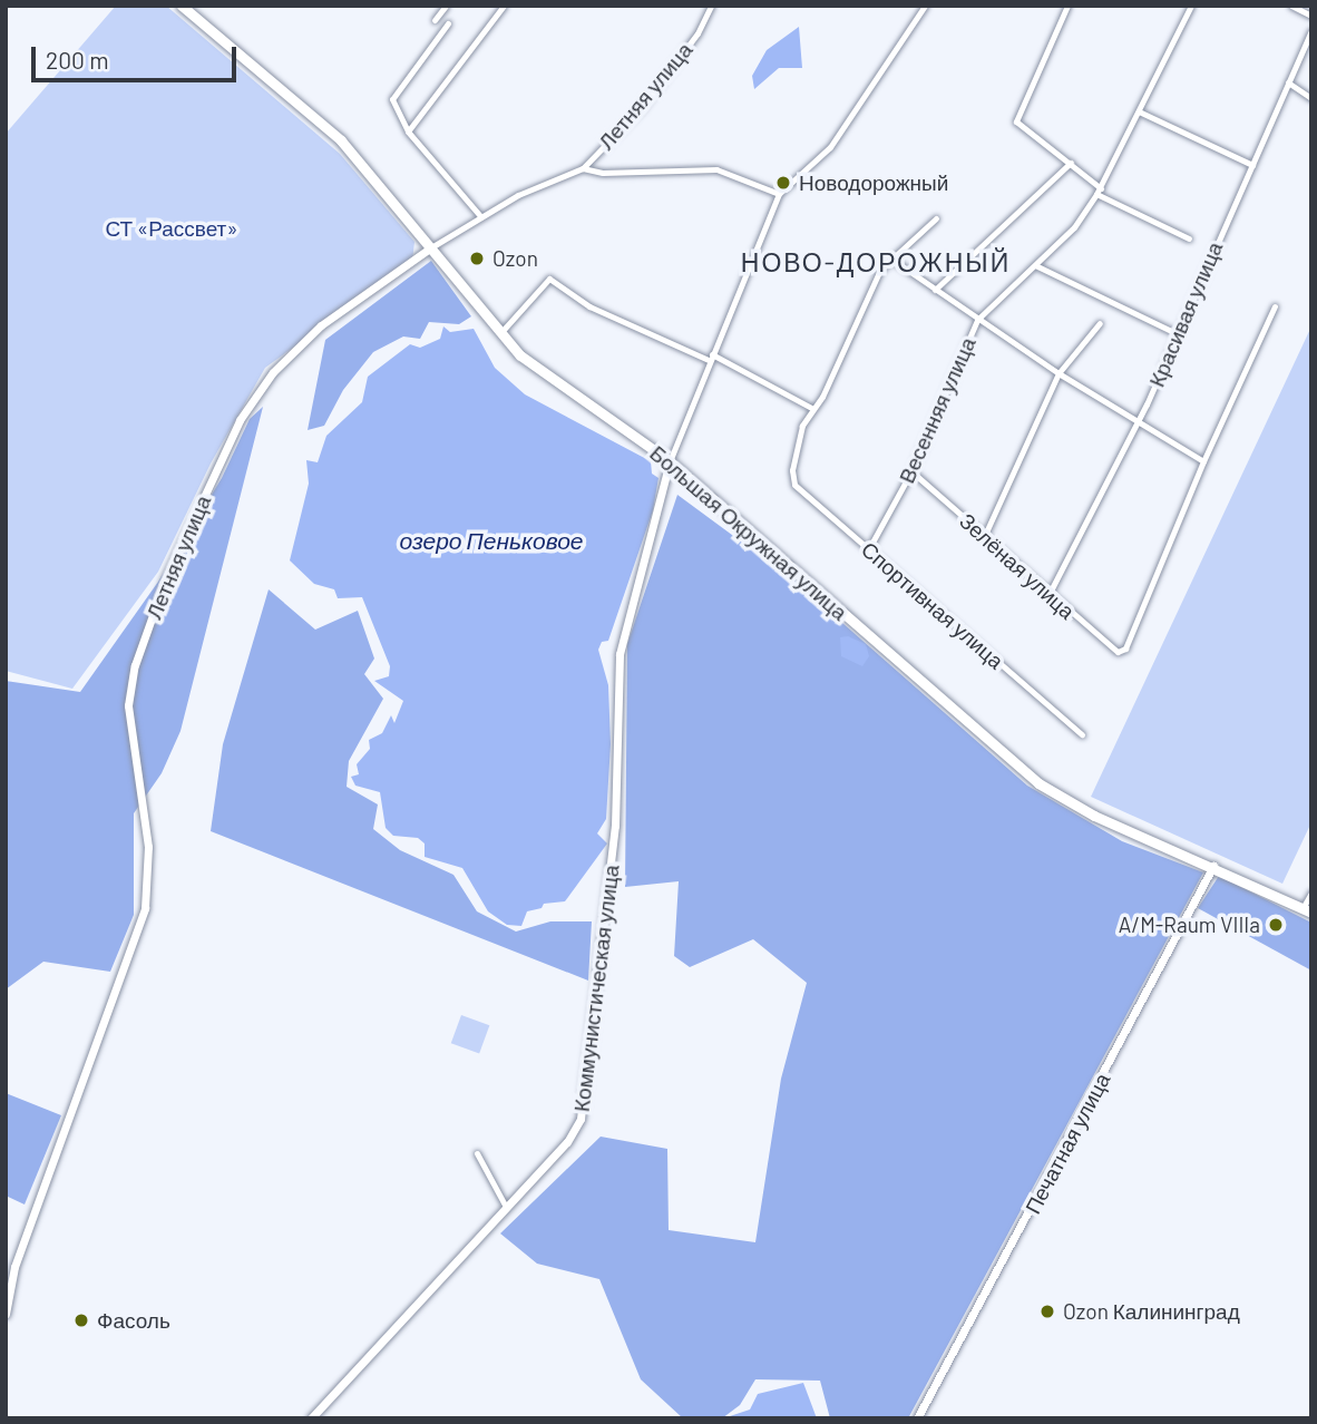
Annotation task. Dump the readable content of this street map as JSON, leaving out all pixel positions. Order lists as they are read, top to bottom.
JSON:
{
  "streets": {
    "main road": ["Большая Окружная улица"],
    "street": [
      "Летняя улица",
      "Красивая улица",
      "Весенняя улица",
      "Зелёная улица",
      "Спортивная улица",
      "Коммунистическая улица",
      "Печатная улица"
    ]
  },
  "crossings": [
    ["Летняя улица", "Большая Окружная улица"],
    ["Красивая улица", "Зелёная улица"],
    ["Весенняя улица", "Зелёная улица"],
    ["Весенняя улица", "Спортивная улица"],
    ["Большая Окружная улица", "Коммунистическая улица"],
    ["Большая Окружная улица", "Печатная улица"]
  ],
  "districts": ["НОВО-ДОРОЖНЫЙ"],
  "water": ["озеро Пеньковое"],
  "parks": ["СТ «Рассвет»"],
  "places": [
    "Новодорожный",
    "Ozon",
    "A/M-Raum VIIIa",
    "Ozon Калининград",
    "Фасоль"
  ],
  "scale_bar": "200 m"
}
